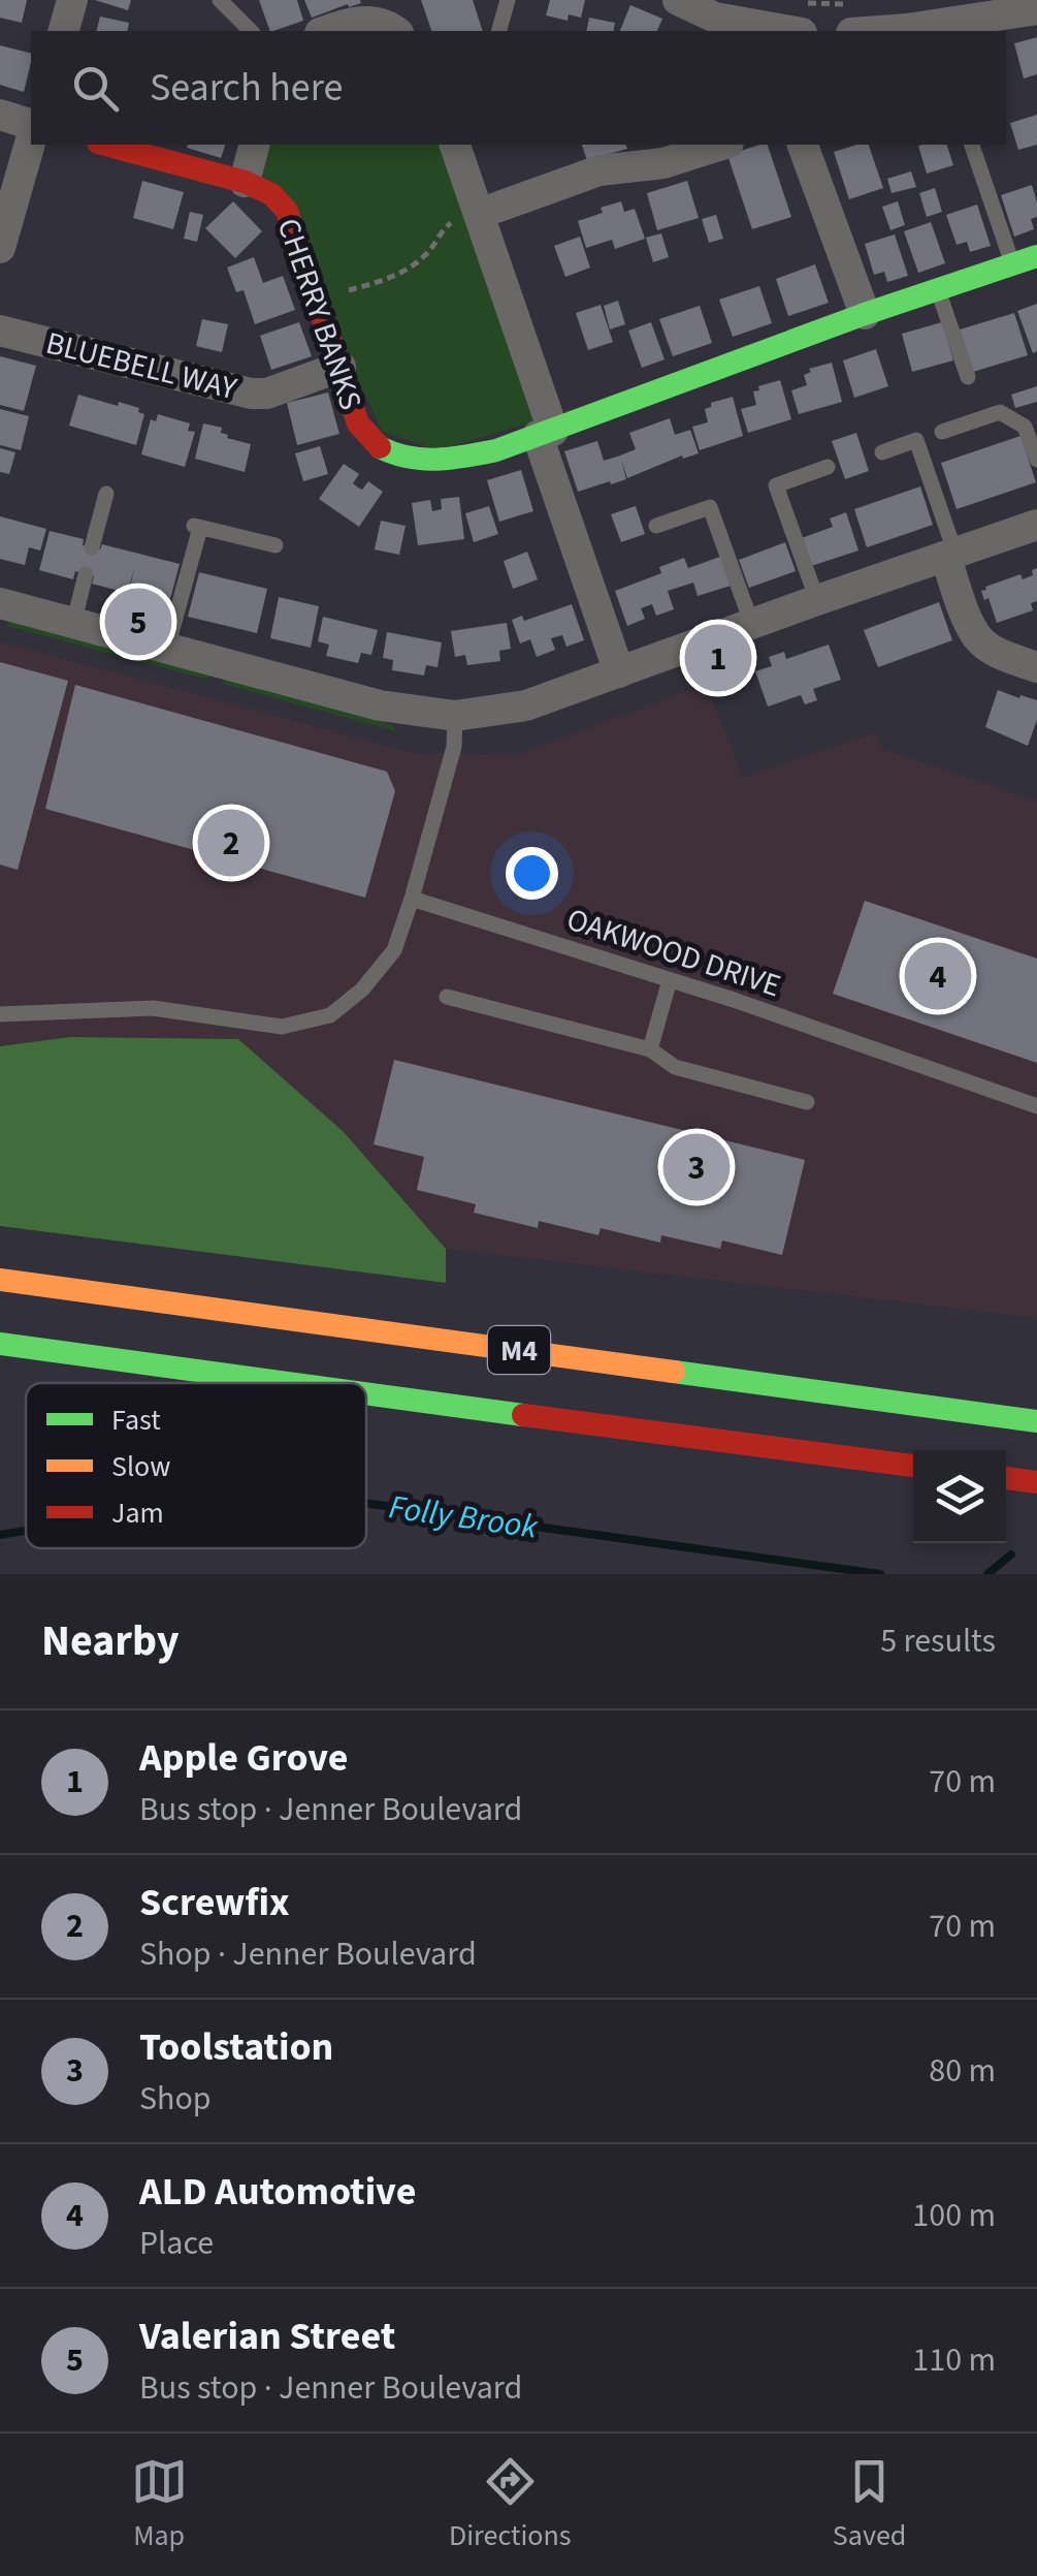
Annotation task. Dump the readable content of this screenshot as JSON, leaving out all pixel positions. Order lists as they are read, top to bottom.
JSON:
{
  "streets": {
    "main road": ["CHERRY BANKS", "M4"],
    "street": ["BLUEBELL WAY"],
    "lane": ["OAKWOOD DRIVE"]
  },
  "crossings": [
    ["CHERRY BANKS", "BLUEBELL WAY"]
  ],
  "water": ["Folly Brook"],
  "legend": ["Fast", "Slow", "Jam"],
  "page": {
    "search": "Search here",
    "pins": [
      "5",
      "1",
      "2",
      "4",
      "3"
    ],
    "heading": ["Nearby", "5 results"],
    "list": [
      {
        "mark": "1",
        "name": "Apple Grove",
        "note": "Bus stop · Jenner Boulevard",
        "value": "70 m"
      },
      {
        "mark": "2",
        "name": "Screwfix",
        "note": "Shop · Jenner Boulevard",
        "value": "70 m"
      },
      {
        "mark": "3",
        "name": "Toolstation",
        "note": "Shop",
        "value": "80 m"
      },
      {
        "mark": "4",
        "name": "ALD Automotive",
        "note": "Place",
        "value": "100 m"
      },
      {
        "mark": "5",
        "name": "Valerian Street",
        "note": "Bus stop · Jenner Boulevard",
        "value": "110 m"
      }
    ],
    "nav": ["Map", "Directions", "Saved"]
  }
}
